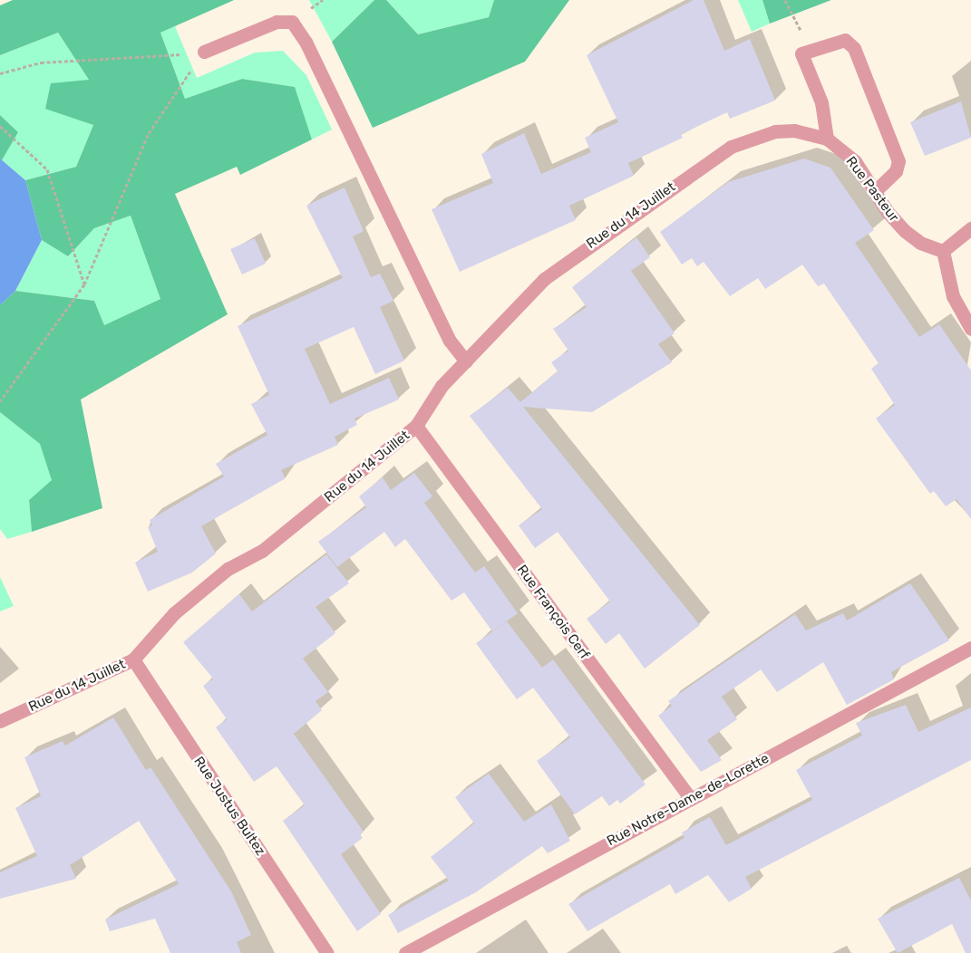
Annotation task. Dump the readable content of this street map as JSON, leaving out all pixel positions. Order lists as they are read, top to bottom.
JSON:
{
  "streets": {
    "street": [
      "Rue Pasteur",
      "Rue du 14 Juillet",
      "Rue François Cerf",
      "Rue Notre-Dame-de-Lorette",
      "Rue Justus Bultez"
    ]
  },
  "crossings": [
    ["Rue Pasteur", "Rue du 14 Juillet"],
    ["Rue du 14 Juillet", "Rue François Cerf"],
    ["Rue du 14 Juillet", "Rue Justus Bultez"],
    ["Rue François Cerf", "Rue Notre-Dame-de-Lorette"]
  ]
}
